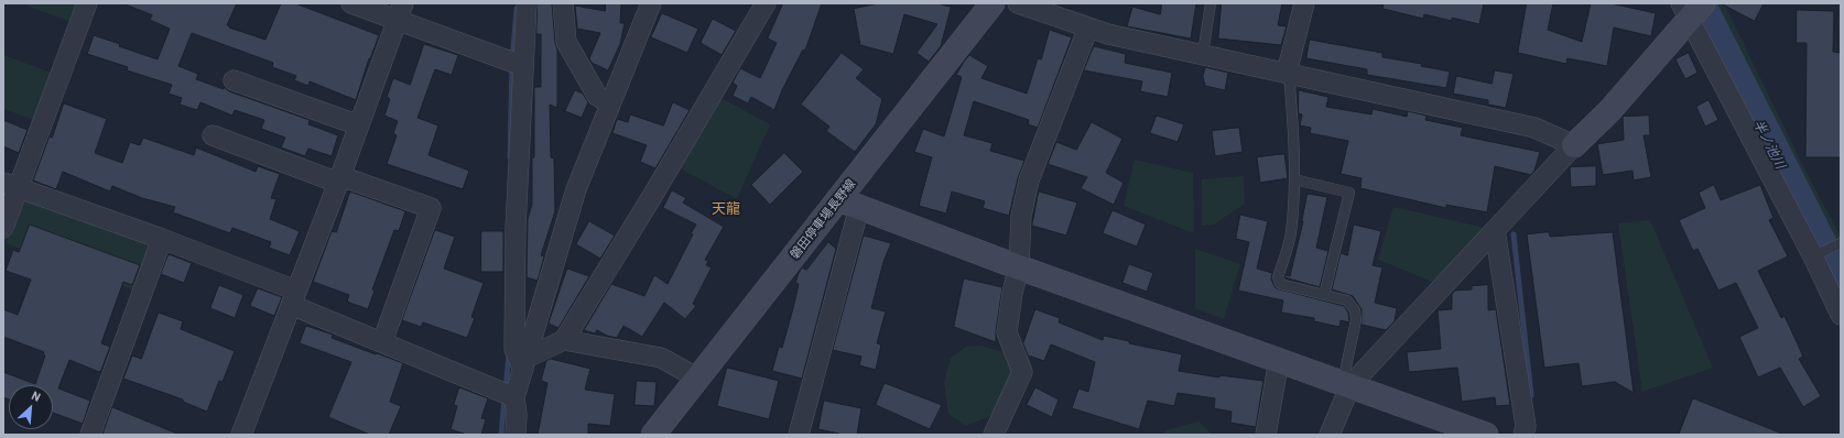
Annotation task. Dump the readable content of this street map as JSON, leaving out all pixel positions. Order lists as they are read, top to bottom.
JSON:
{
  "streets": {
    "street": ["磐田停車場長野線"]
  },
  "districts": ["天龍"],
  "water": ["半ノ池川"],
  "north": "top right"
}
